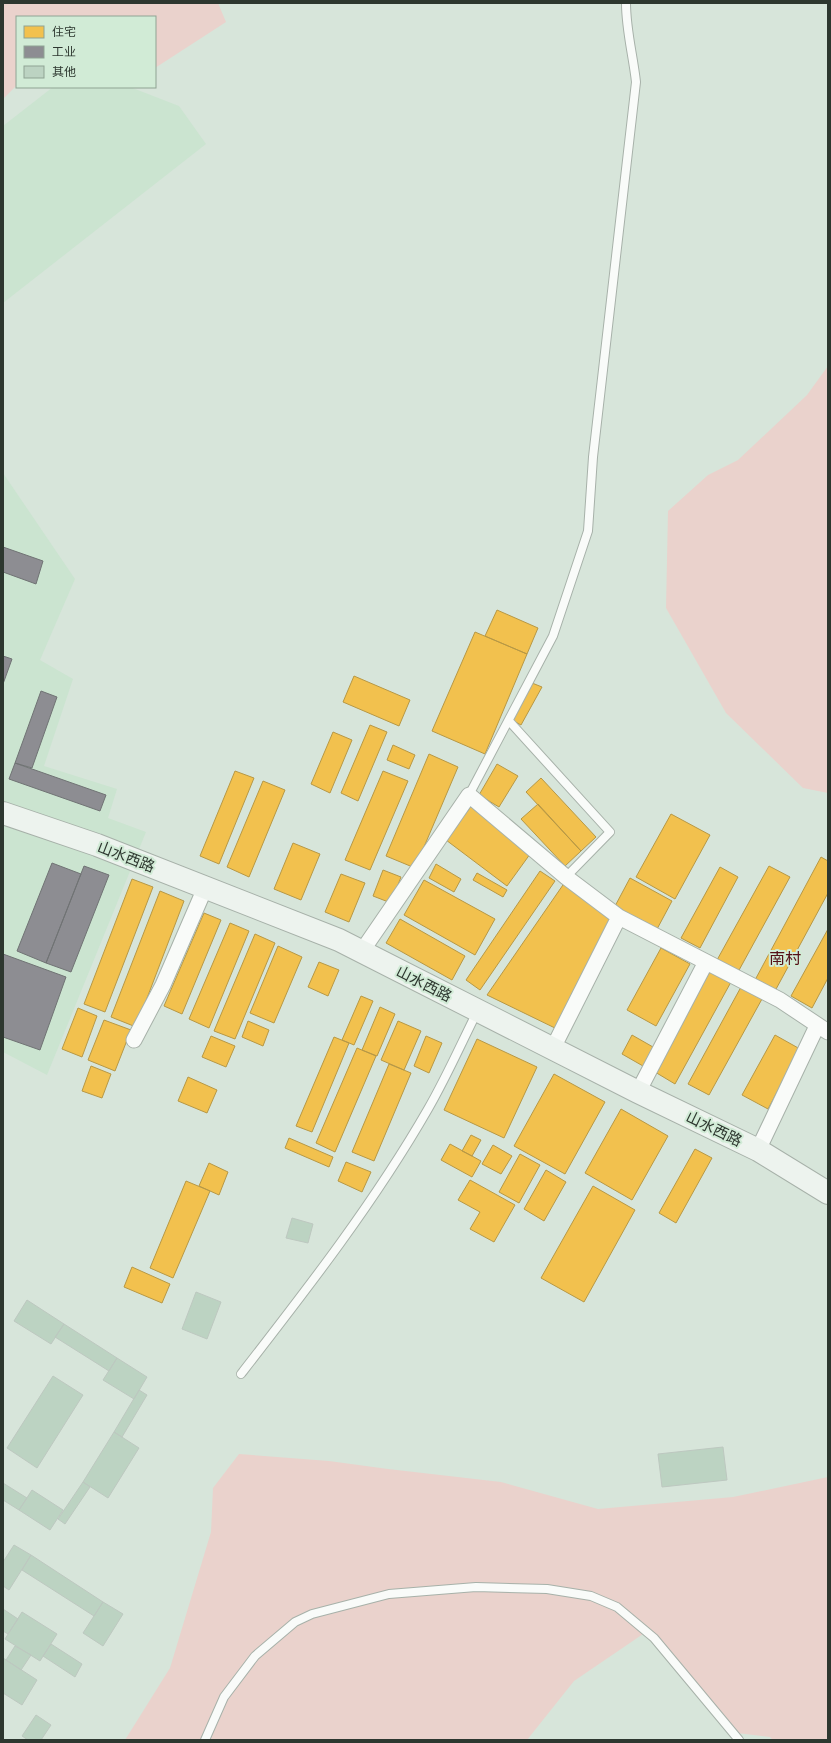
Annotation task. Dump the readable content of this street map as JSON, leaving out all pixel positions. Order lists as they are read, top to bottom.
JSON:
{
  "streets": {
    "street": ["山水西路"]
  },
  "districts": ["南村"],
  "legend": ["住宅", "工业", "其他"]
}
